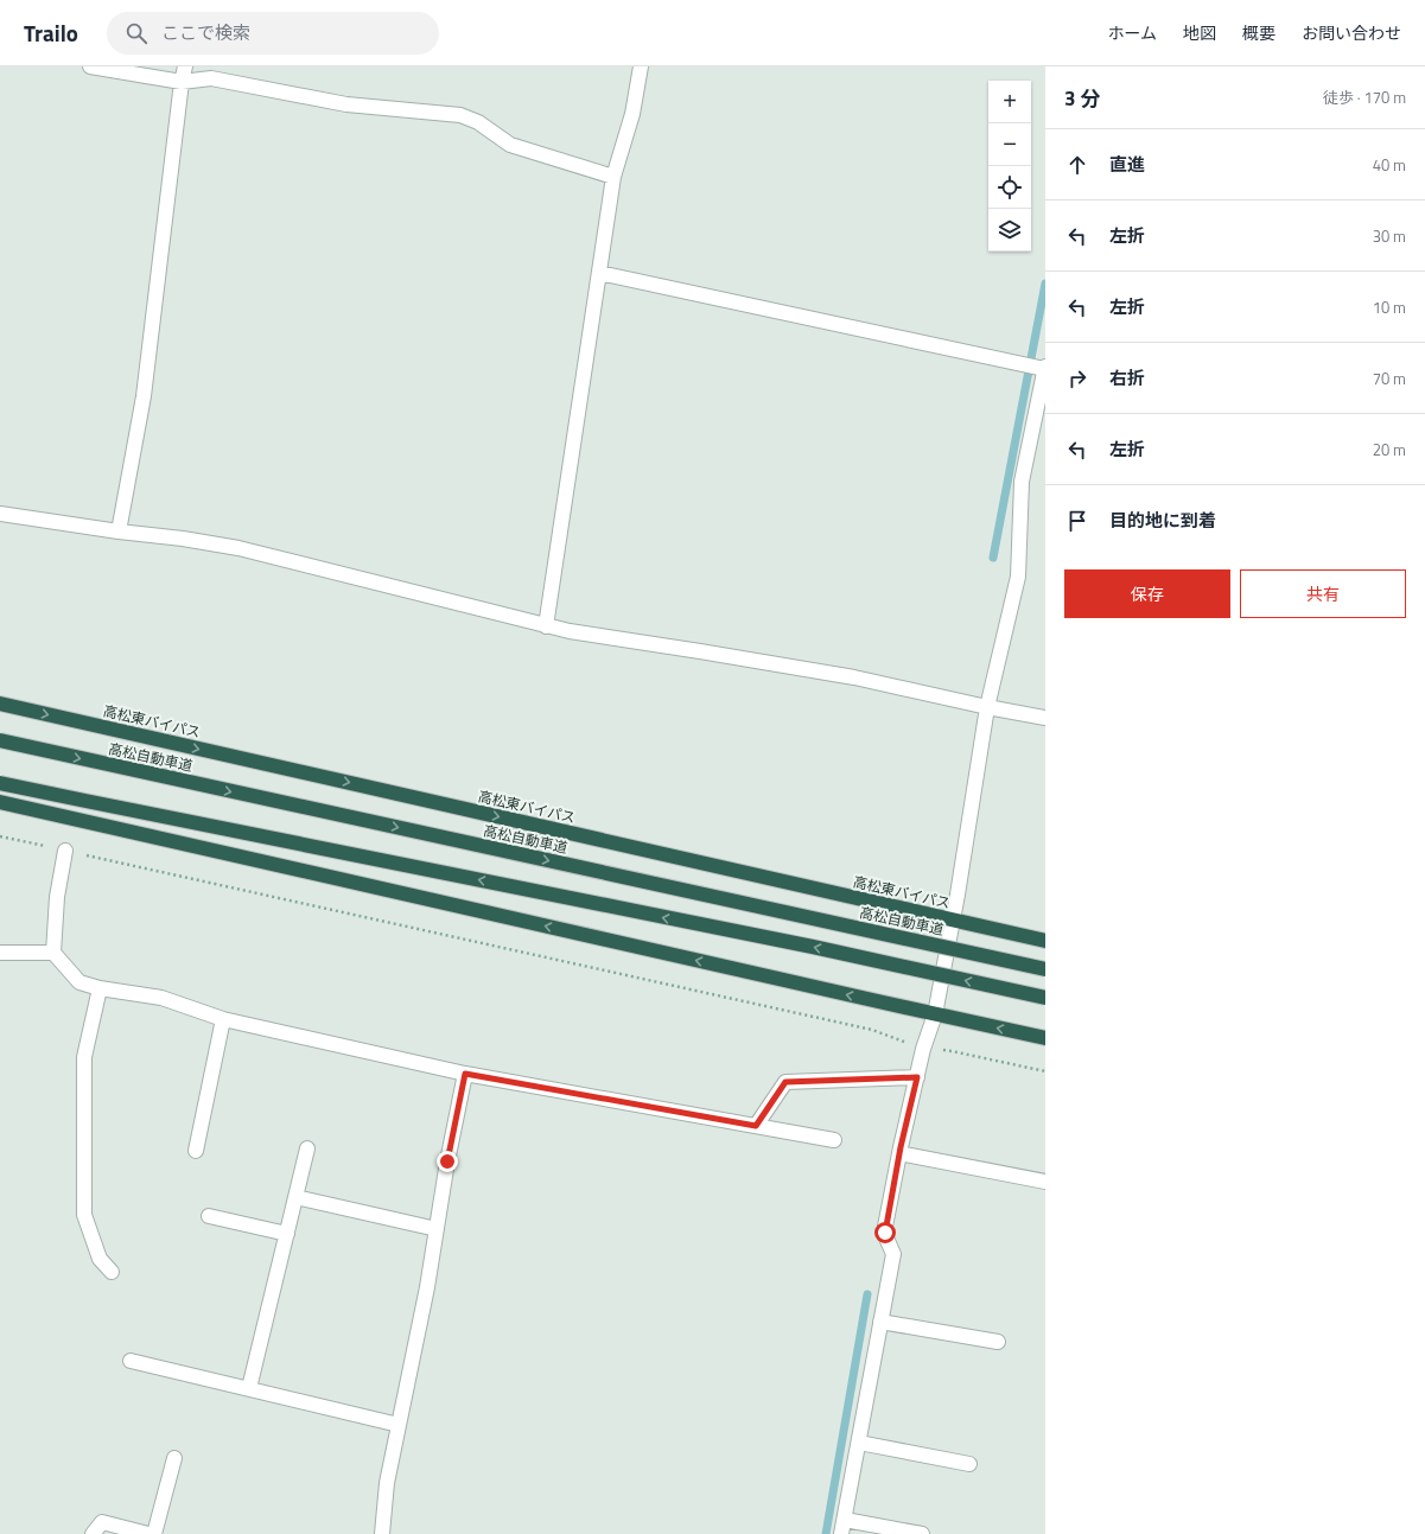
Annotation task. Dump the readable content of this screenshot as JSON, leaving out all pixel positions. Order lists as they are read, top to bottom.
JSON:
{
  "streets": {
    "highway": ["高松東バイパス", "高松自動車道"]
  },
  "page": {
    "header": "Trailo",
    "search": "ここで検索",
    "nav": [
      "ホーム",
      "地図",
      "概要",
      "お問い合わせ"
    ],
    "heading": ["3 分", "徒歩 · 170 m"],
    "map_buttons": ["+", "−"],
    "list": [
      ["直進", "40 m"],
      ["左折", "30 m"],
      ["左折", "10 m"],
      ["右折", "70 m"],
      ["左折", "20 m"],
      "目的地に到着"
    ],
    "buttons": ["保存", "共有"]
  }
}
